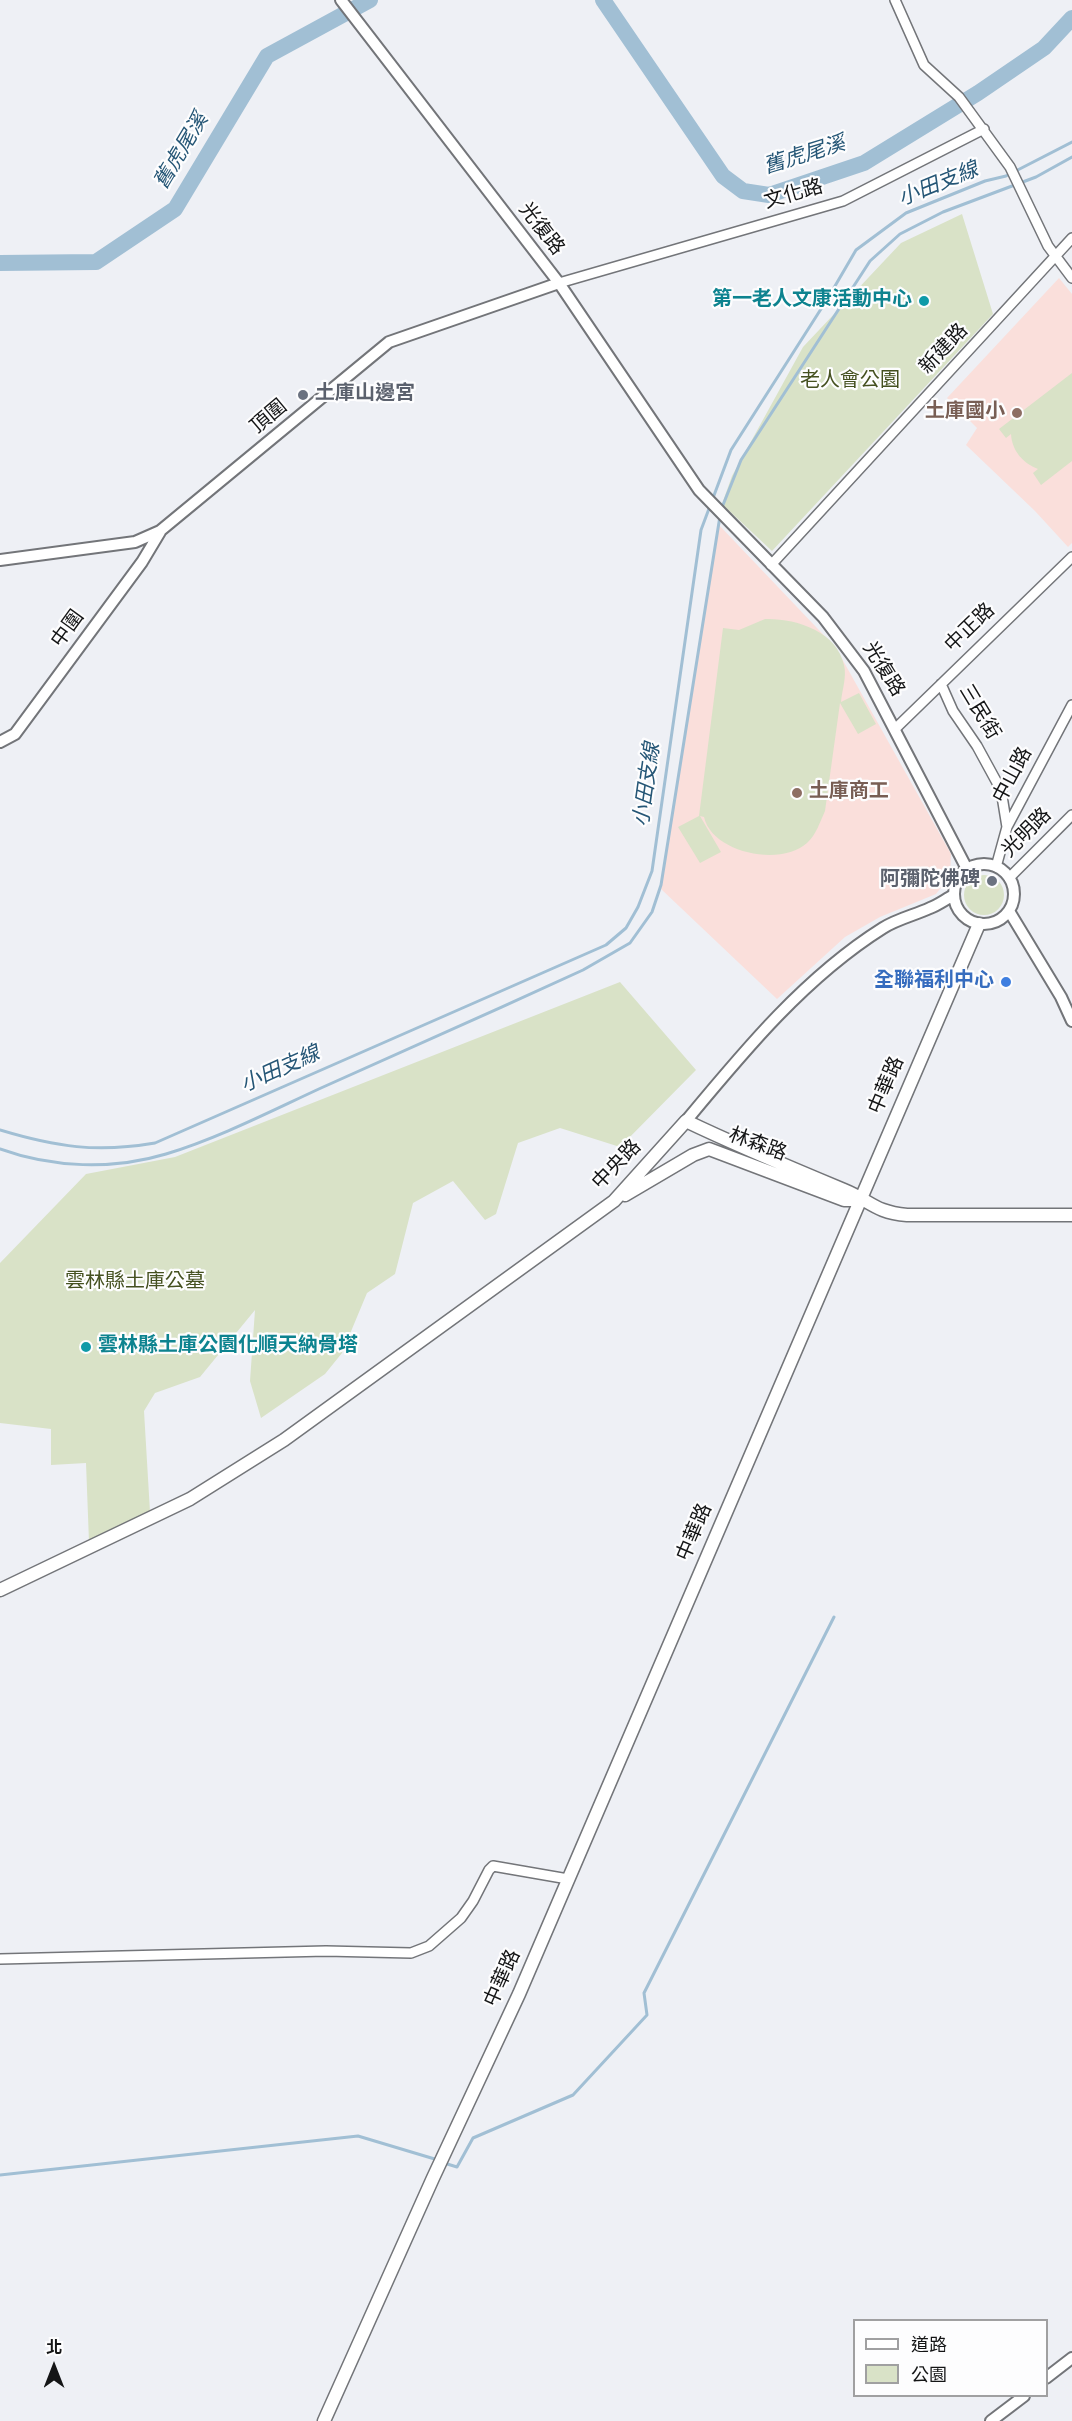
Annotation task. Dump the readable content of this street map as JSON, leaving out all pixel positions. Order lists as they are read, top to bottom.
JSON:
{
  "streets": {
    "main road": ["中華路", "林森路", "中央路"],
    "street": [
      "文化路",
      "光復路",
      "新建路",
      "頂圍",
      "中正路",
      "中圍",
      "三民街",
      "中山路",
      "光明路"
    ]
  },
  "crossings": [
    ["文化路", "光復路"],
    ["文化路", "頂圍"],
    ["光復路", "新建路"],
    ["光復路", "頂圍"],
    ["光復路", "中正路"],
    ["光復路", "中山路"],
    ["光復路", "光明路"],
    ["光復路", "中華路"],
    ["光復路", "中央路"],
    ["頂圍", "中圍"],
    ["中正路", "三民街"],
    ["三民街", "中山路"],
    ["中山路", "光明路"],
    ["中山路", "中華路"],
    ["中山路", "中央路"],
    ["光明路", "中華路"],
    ["光明路", "中央路"],
    ["中華路", "林森路"],
    ["中華路", "中央路"],
    ["林森路", "中央路"]
  ],
  "water": ["舊虎尾溪", "小田支線"],
  "parks": ["老人會公園", "雲林縣土庫公墓"],
  "places": [
    "第一老人文康活動中心",
    "土庫山邊宮",
    "土庫國小",
    "土庫商工",
    "阿彌陀佛碑",
    "全聯福利中心",
    "雲林縣土庫公園化順天納骨塔"
  ],
  "legend": ["道路", "公園"],
  "north": "top"
}
